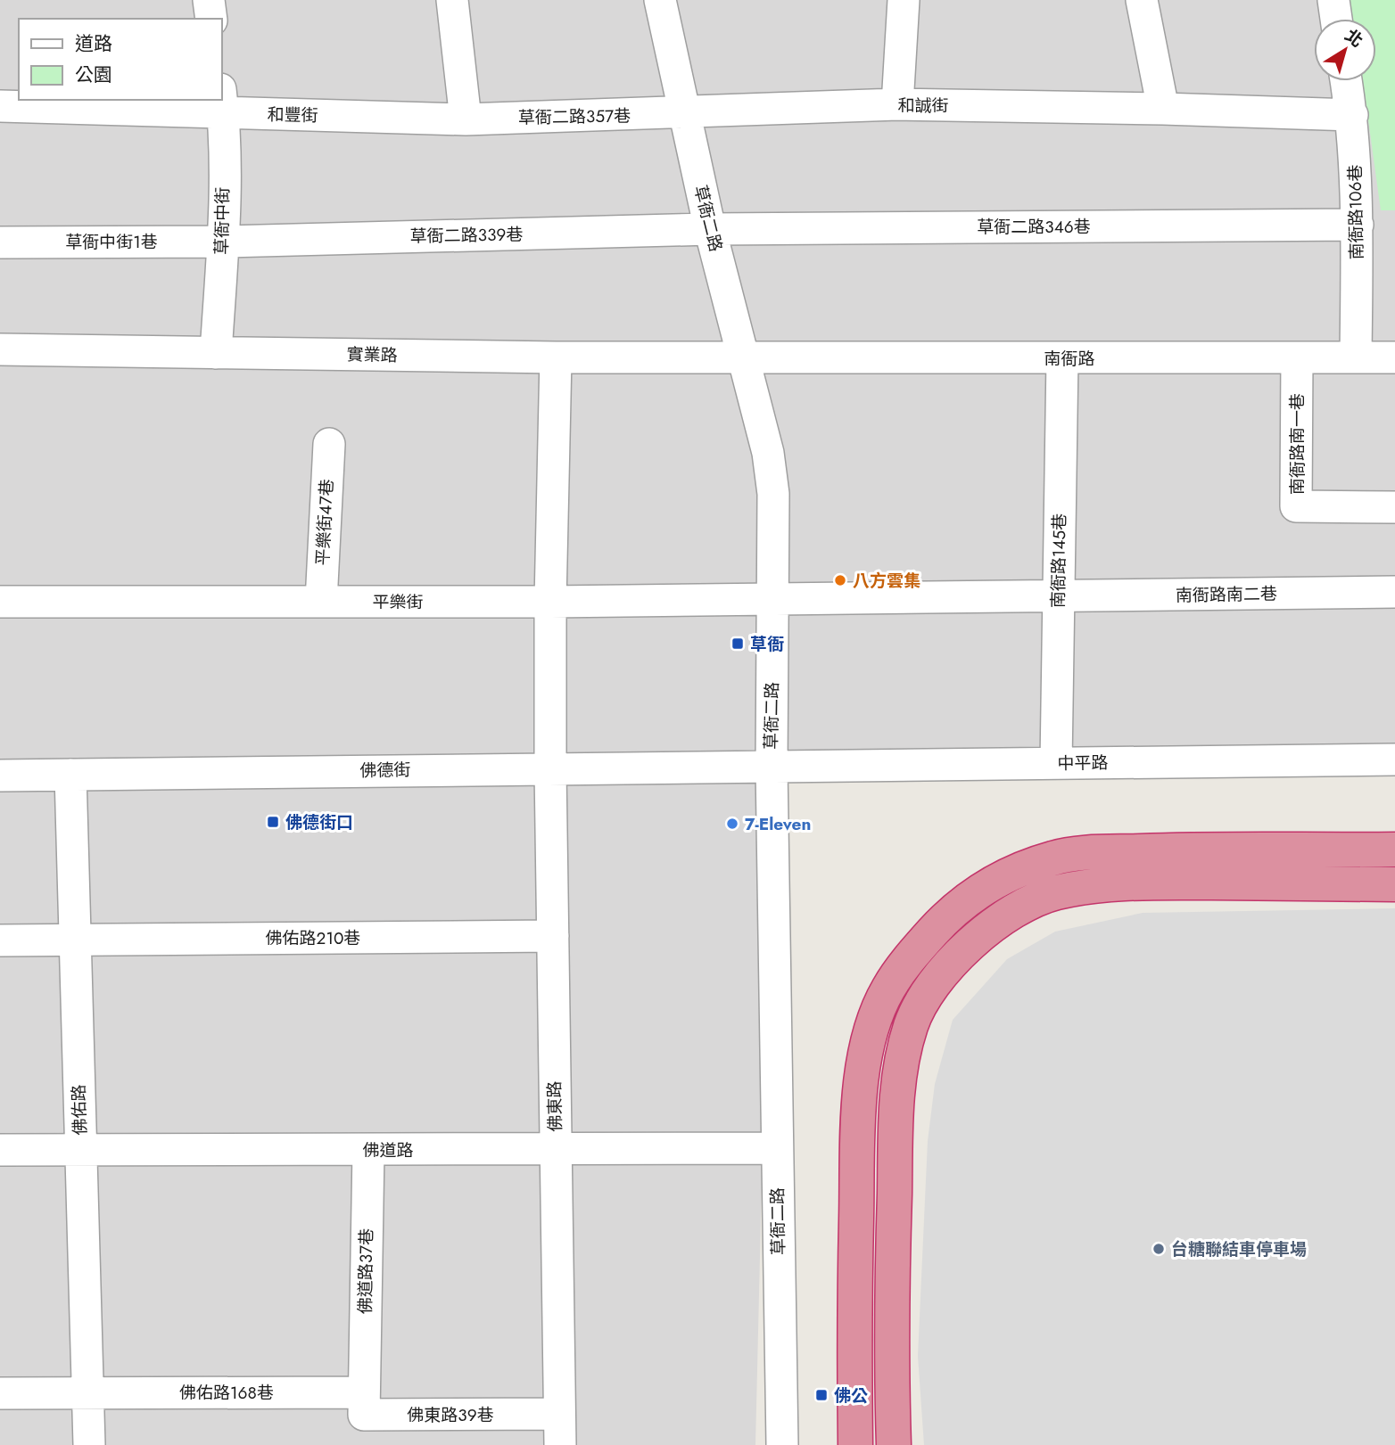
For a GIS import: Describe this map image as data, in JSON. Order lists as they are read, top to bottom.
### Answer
{
  "streets": {
    "street": [
      "和誠街",
      "和豐街",
      "草衙二路357巷",
      "南衙路106巷",
      "草衙二路",
      "草衙中街",
      "草衙二路346巷",
      "草衙二路339巷",
      "草衙中街1巷",
      "實業路",
      "南衙路",
      "南衙路南一巷",
      "平樂街47巷",
      "南衙路145巷",
      "南衙路南二巷",
      "平樂街",
      "中平路",
      "佛德街",
      "佛佑路210巷",
      "佛東路",
      "佛佑路",
      "佛道路",
      "佛道路37巷",
      "佛佑路168巷",
      "佛東路39巷"
    ]
  },
  "crossings": [
    ["和誠街", "草衙二路357巷"],
    ["和誠街", "南衙路106巷"],
    ["和誠街", "草衙二路"],
    ["和豐街", "草衙二路357巷"],
    ["和豐街", "草衙中街"],
    ["草衙二路357巷", "草衙二路"],
    ["南衙路106巷", "草衙二路346巷"],
    ["南衙路106巷", "南衙路"],
    ["草衙二路", "草衙二路346巷"],
    ["草衙二路", "草衙二路339巷"],
    ["草衙二路", "實業路"],
    ["草衙二路", "南衙路"],
    ["草衙二路", "南衙路南二巷"],
    ["草衙二路", "平樂街"],
    ["草衙二路", "中平路"],
    ["草衙二路", "佛德街"],
    ["草衙二路", "佛道路"],
    ["草衙中街", "草衙二路339巷"],
    ["草衙中街", "草衙中街1巷"],
    ["草衙中街", "實業路"],
    ["草衙二路346巷", "草衙二路339巷"],
    ["草衙二路339巷", "草衙中街1巷"],
    ["實業路", "南衙路"],
    ["南衙路", "南衙路南一巷"],
    ["南衙路", "南衙路145巷"],
    ["平樂街47巷", "平樂街"],
    ["南衙路145巷", "南衙路南二巷"],
    ["南衙路145巷", "中平路"],
    ["南衙路南二巷", "平樂街"],
    ["平樂街", "佛東路"],
    ["中平路", "佛德街"],
    ["佛德街", "佛東路"],
    ["佛德街", "佛佑路"],
    ["佛佑路210巷", "佛東路"],
    ["佛佑路210巷", "佛佑路"],
    ["佛東路", "佛道路"],
    ["佛東路", "佛東路39巷"],
    ["佛佑路", "佛道路"],
    ["佛佑路", "佛佑路168巷"],
    ["佛道路", "佛道路37巷"],
    ["佛道路37巷", "佛佑路168巷"],
    ["佛道路37巷", "佛東路39巷"],
    ["佛佑路168巷", "佛東路39巷"]
  ],
  "places": {
    "other": ["八方雲集", "7-Eleven", "台糖聯結車停車場"],
    "transit": ["草衙", "佛德街口", "佛公"]
  },
  "legend": ["道路", "公園"],
  "north": "top right"
}
